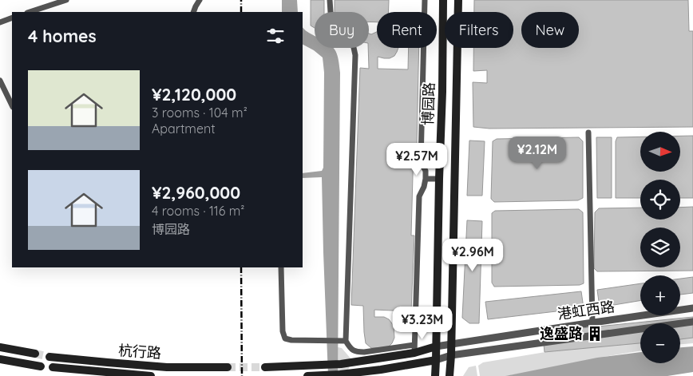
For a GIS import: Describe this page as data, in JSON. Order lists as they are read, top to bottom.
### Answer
{
  "streets": {
    "main road": ["博园路", "杭行路"],
    "street": ["港虹西路"]
  },
  "crossings": [
    ["博园路", "港虹西路"]
  ],
  "places": {
    "building": ["逸盛路"]
  },
  "north": "right",
  "page": {
    "chip": [
      "Buy",
      "Rent",
      "Filters",
      "New"
    ],
    "heading": "4 homes",
    "list": [
      {
        "name": "¥2,120,000",
        "note": "3 rooms · 104 m² · Apartment"
      },
      {
        "name": "¥2,960,000",
        "note": "4 rooms · 116 m² · 博园路"
      }
    ],
    "map_buttons": ["+", "−"],
    "price": [
      "¥2.12M",
      "¥2.57M",
      "¥2.96M",
      "¥3.23M"
    ]
  }
}
